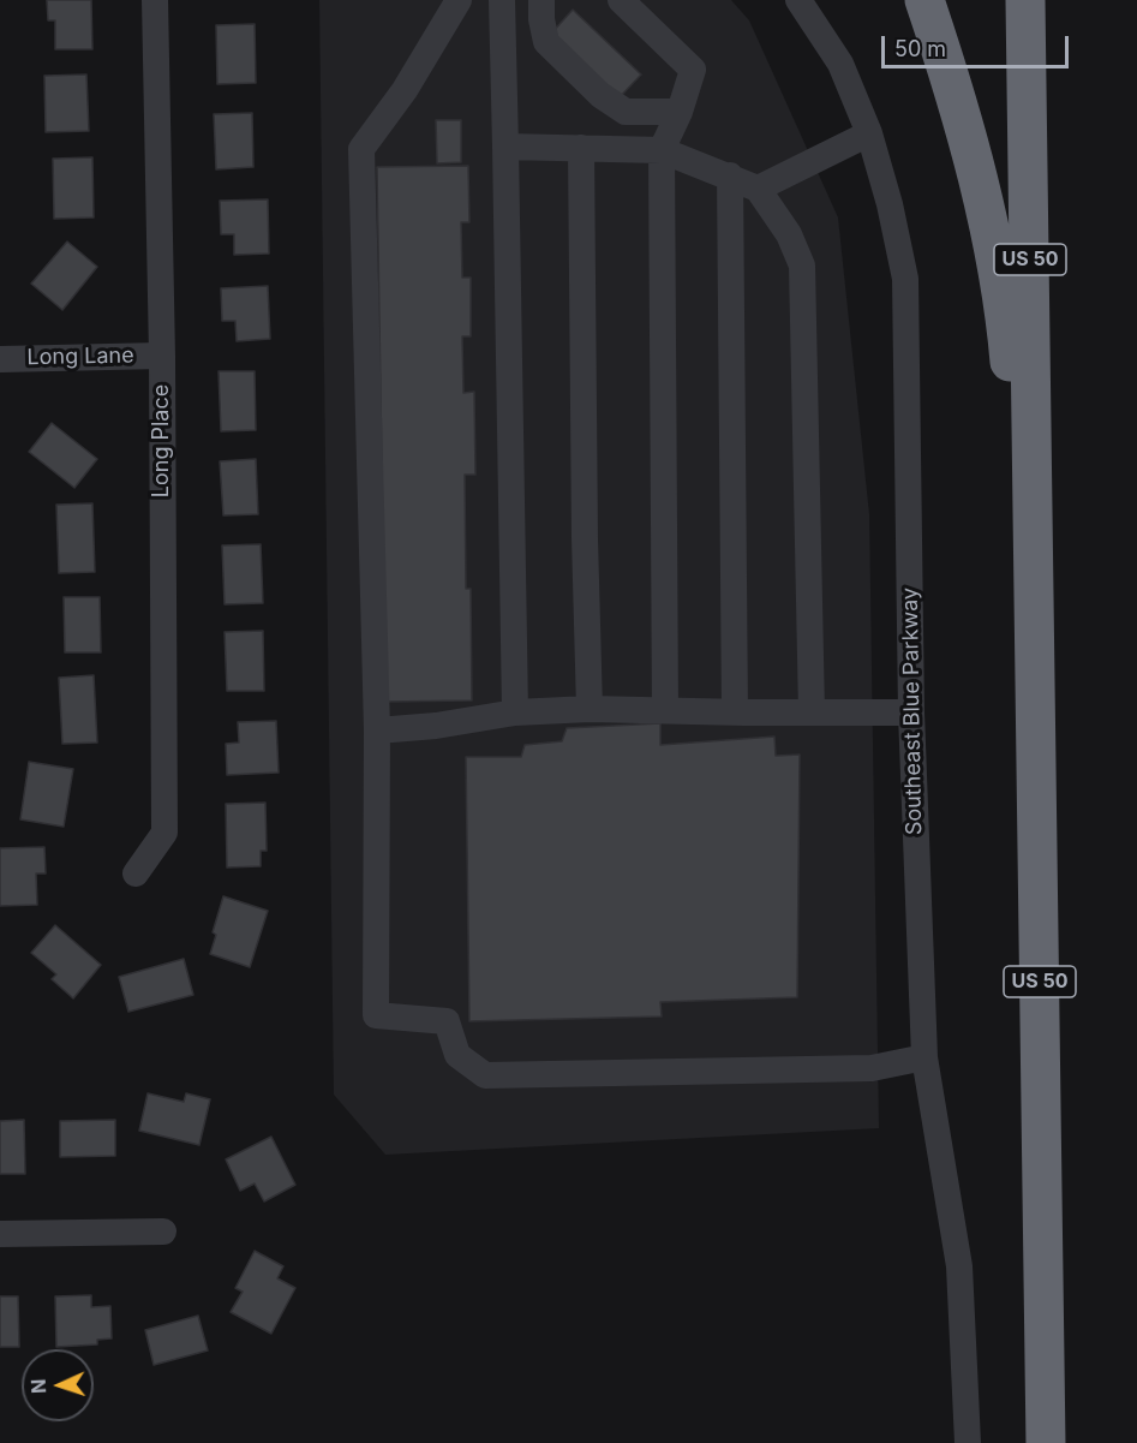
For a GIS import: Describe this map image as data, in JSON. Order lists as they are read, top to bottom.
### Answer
{
  "streets": {
    "highway": ["US 50"],
    "street": ["Long Lane", "Long Place", "Southeast Blue Parkway"]
  },
  "crossings": [
    ["Long Lane", "Long Place"]
  ],
  "scale_bar": "50 m",
  "north": "left"
}
